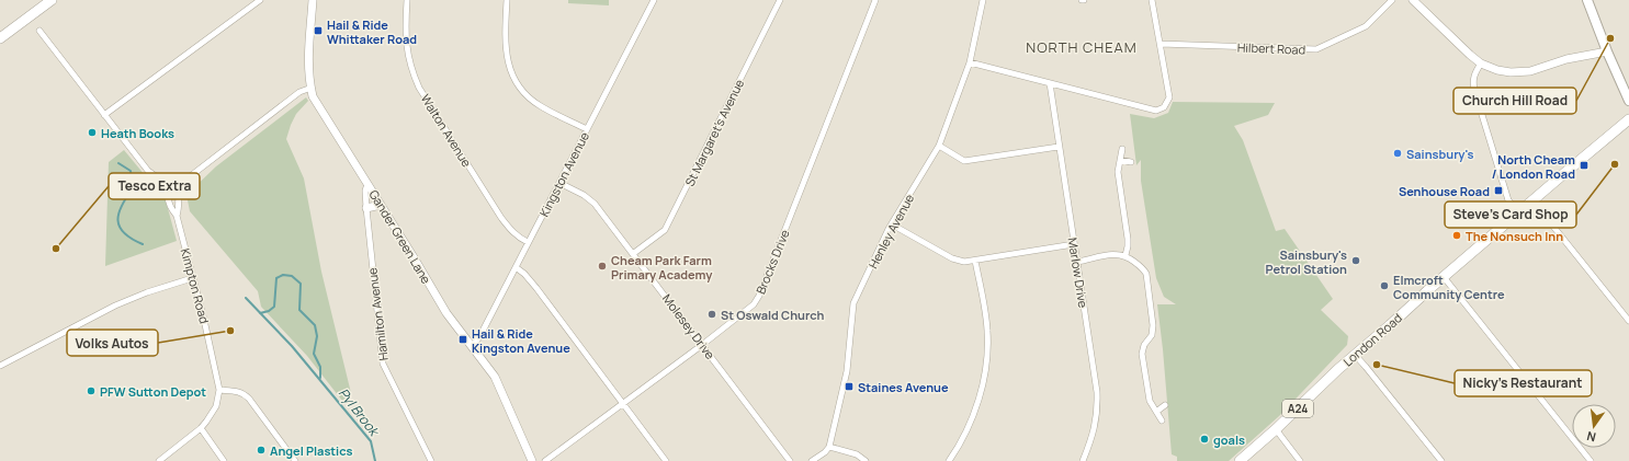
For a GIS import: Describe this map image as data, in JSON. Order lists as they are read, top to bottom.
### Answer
{
  "streets": {
    "highway": ["London Road", "A24"],
    "street": [
      "Hilbert Road",
      "Walton Avenue",
      "St Margaret's Avenue",
      "Kingston Avenue",
      "Henley Avenue",
      "Gander Green Lane",
      "Brocks Drive",
      "Marlow Drive",
      "Kimpton Road",
      "Hamilton Avenue",
      "Molesey Drive"
    ]
  },
  "crossings": [
    ["Walton Avenue", "Kingston Avenue"],
    ["St Margaret's Avenue", "Molesey Drive"],
    ["Kingston Avenue", "Gander Green Lane"],
    ["Kingston Avenue", "Molesey Drive"],
    ["Gander Green Lane", "Kimpton Road"],
    ["Gander Green Lane", "Hamilton Avenue"],
    ["Brocks Drive", "Molesey Drive"]
  ],
  "districts": ["NORTH CHEAM"],
  "water": ["Pyl Brook"],
  "places": {
    "transit": [
      "Hail & Ride Whittaker Road",
      "North Cheam / London Road",
      "Senhouse Road",
      "Hail & Ride Kingston Avenue",
      "Staines Avenue"
    ],
    "other": [
      "Church Hill Road",
      "Heath Books",
      "Sainsbury's",
      "Steve's Card Shop",
      "The Nonsuch Inn",
      "Tesco Extra",
      "Sainsbury's Petrol Station",
      "Cheam Park Farm Primary Academy",
      "Elmcroft Community Centre",
      "St Oswald Church",
      "Volks Autos",
      "Nicky's Restaurant",
      "PFW Sutton Depot",
      "goals",
      "Angel Plastics"
    ]
  },
  "north": "bottom"
}
